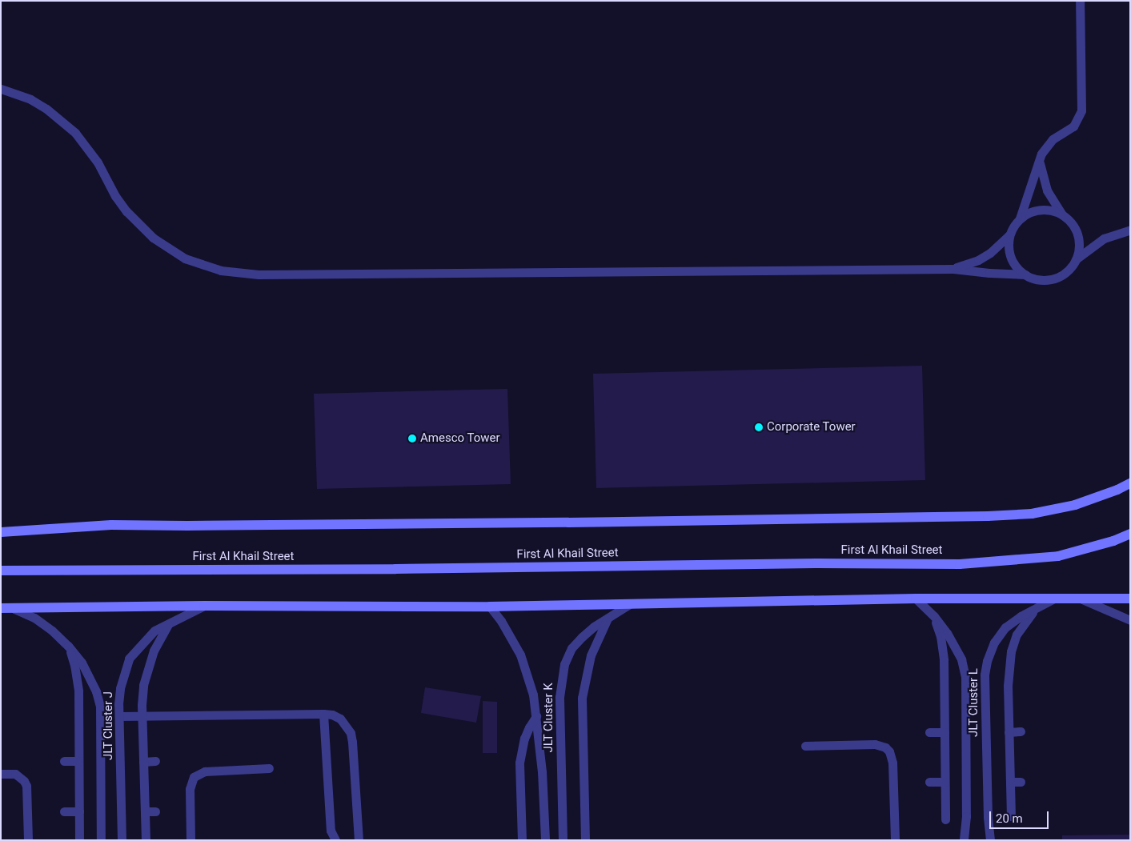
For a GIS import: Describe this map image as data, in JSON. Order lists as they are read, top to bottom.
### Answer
{
  "streets": {
    "main road": ["First Al Khail Street"],
    "lane": ["JLT Cluster L", "JLT Cluster K", "JLT Cluster J"]
  },
  "places": ["Corporate Tower", "Amesco Tower"],
  "scale_bar": "20 m"
}
